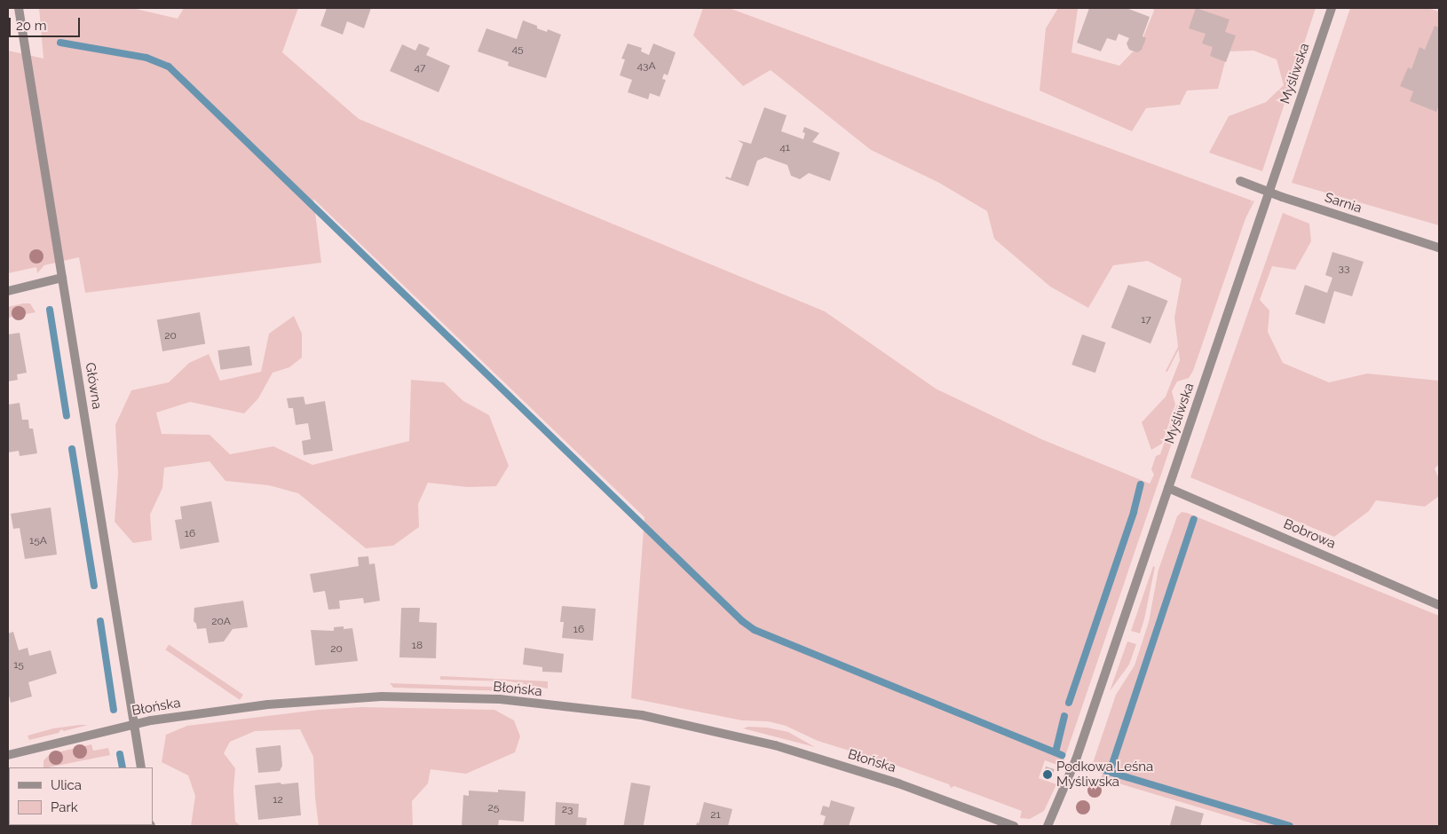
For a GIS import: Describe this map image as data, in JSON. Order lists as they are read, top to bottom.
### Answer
{
  "streets": {
    "street": [
      "Myśliwska",
      "Sarnia",
      "Główna",
      "Bobrowa",
      "Błońska"
    ]
  },
  "crossings": [
    ["Myśliwska", "Sarnia"],
    ["Myśliwska", "Bobrowa"],
    ["Główna", "Błońska"]
  ],
  "places": ["Podkowa Leśna Myśliwska"],
  "house_numbers": [
    "45",
    "43A",
    "47",
    "41",
    "33",
    "17",
    "20",
    "16",
    "15A",
    "20A",
    "16",
    "18",
    "20",
    "15",
    "12",
    "25",
    "23",
    "21"
  ],
  "legend": ["Ulica", "Park"],
  "scale_bar": "20 m"
}
